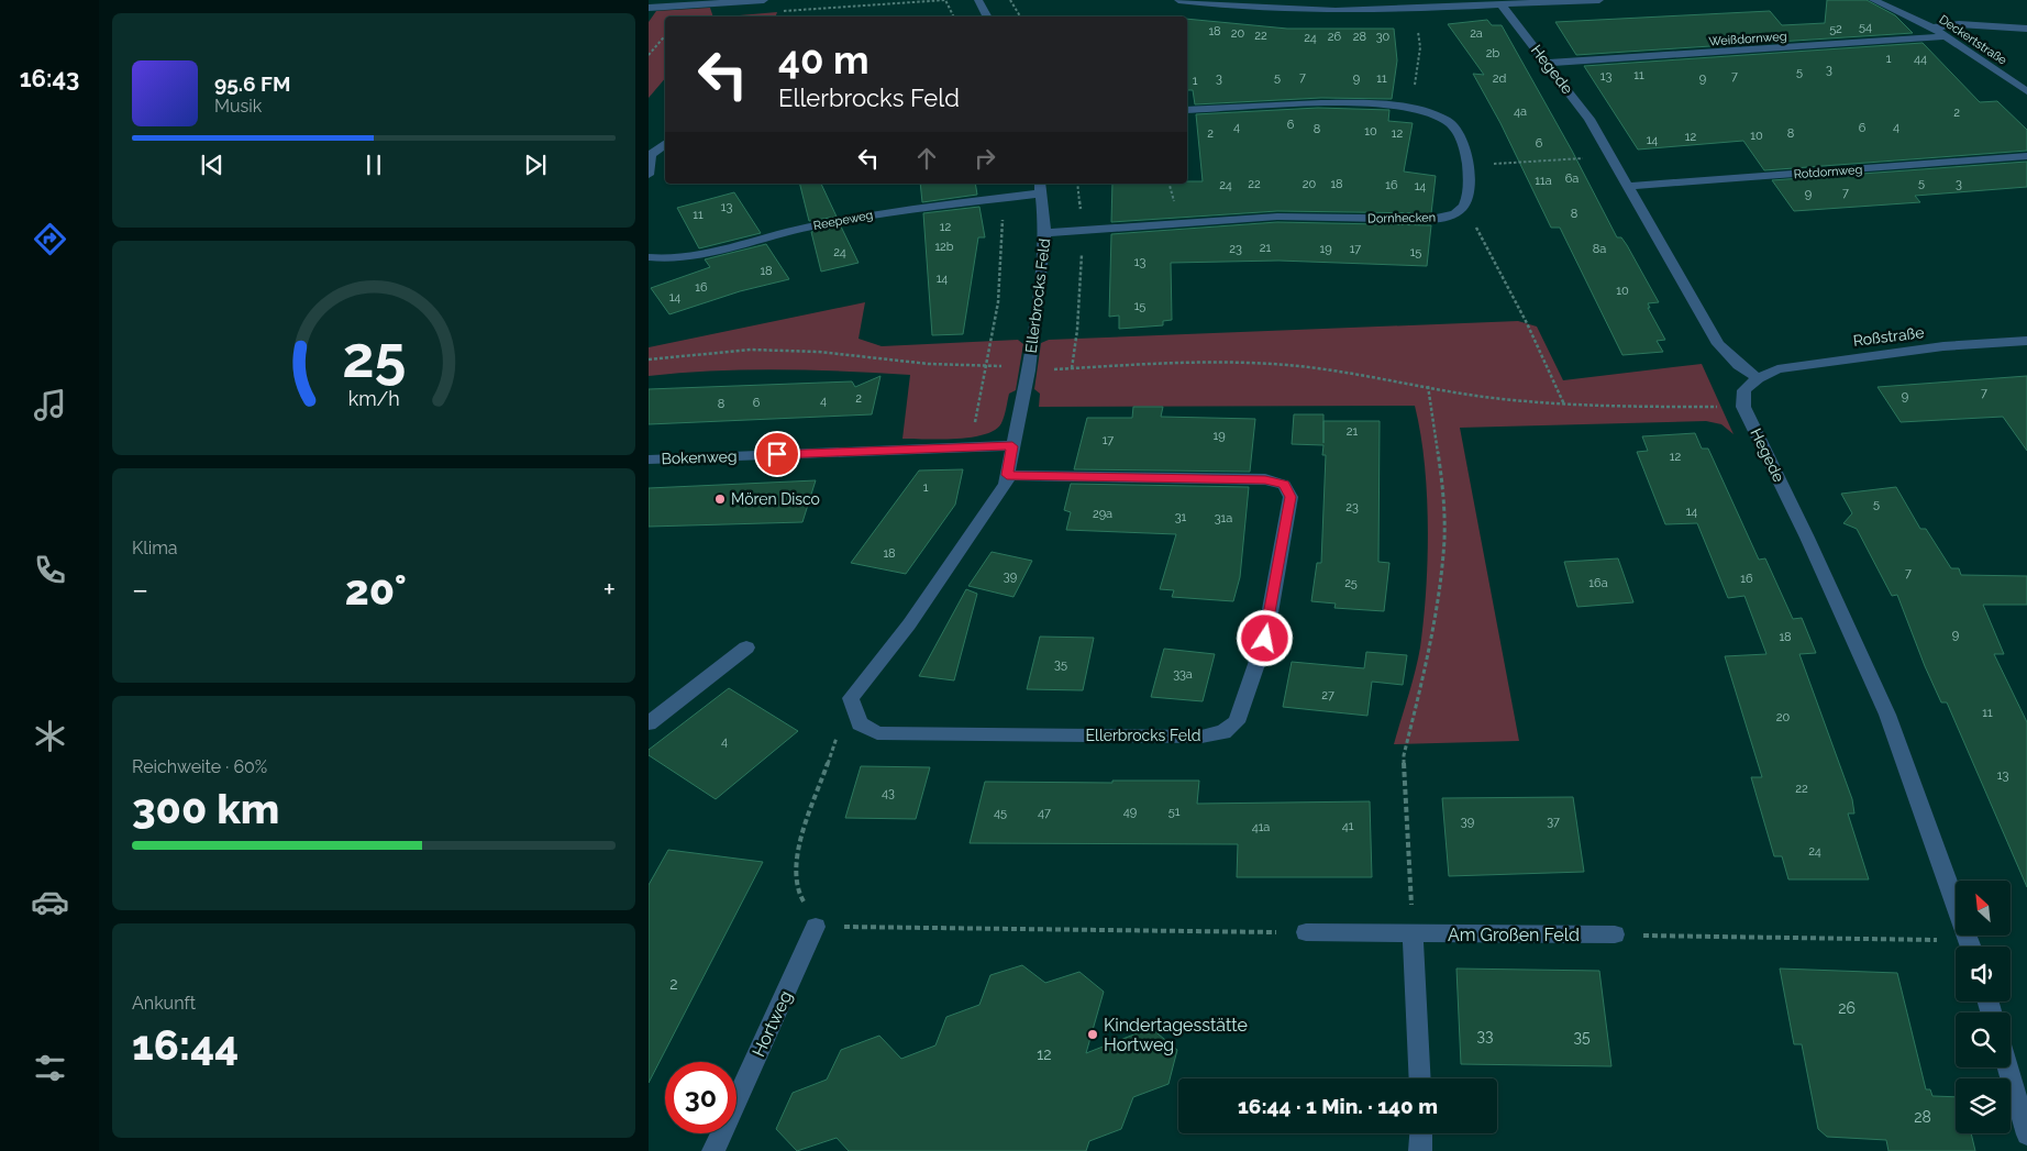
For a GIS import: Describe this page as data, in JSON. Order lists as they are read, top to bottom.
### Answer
{
  "streets": {
    "street": [
      "Weißdornweg",
      "Deckertstraße",
      "Hegede",
      "Rotdornweg",
      "Dornhecken",
      "Reepeweg",
      "Ellerbrocks Feld",
      "Roßstraße",
      "Bokenweg",
      "Am Großen Feld",
      "Hortweg"
    ]
  },
  "crossings": [
    ["Weißdornweg", "Deckertstraße"],
    ["Weißdornweg", "Hegede"],
    ["Hegede", "Rotdornweg"],
    ["Hegede", "Roßstraße"],
    ["Dornhecken", "Ellerbrocks Feld"],
    ["Reepeweg", "Ellerbrocks Feld"],
    ["Ellerbrocks Feld", "Bokenweg"]
  ],
  "places": ["Mören Disco", "Kindertagesstätte Hortweg"],
  "house_numbers": [
    "54",
    "52",
    "18",
    "20",
    "2a",
    "22",
    "26",
    "28",
    "30",
    "24",
    "2b",
    "1",
    "44",
    "3",
    "5",
    "11",
    "13",
    "7",
    "5",
    "7",
    "3",
    "9",
    "11",
    "2d",
    "9",
    "1",
    "4a",
    "2",
    "6",
    "4",
    "4",
    "6",
    "8",
    "10",
    "2",
    "12",
    "8",
    "10",
    "12",
    "14",
    "6",
    "6a",
    "11a",
    "5",
    "22",
    "20",
    "18",
    "3",
    "24",
    "16",
    "14",
    "7",
    "9",
    "13",
    "8",
    "11",
    "12",
    "12b",
    "21",
    "23",
    "19",
    "17",
    "8a",
    "24",
    "15",
    "13",
    "18",
    "14",
    "16",
    "10",
    "14",
    "15",
    "7",
    "9",
    "2",
    "4",
    "6",
    "8",
    "21",
    "19",
    "17",
    "12",
    "1",
    "5",
    "23",
    "14",
    "29a",
    "31",
    "31a",
    "18",
    "7",
    "39",
    "16",
    "25",
    "16a",
    "9",
    "18",
    "35",
    "33a",
    "27",
    "11",
    "20",
    "4",
    "13",
    "22",
    "43",
    "49",
    "51",
    "45",
    "47",
    "39",
    "37",
    "41",
    "41a",
    "24",
    "2",
    "26",
    "33",
    "35",
    "12",
    "28"
  ],
  "north": "top left",
  "page": {
    "tabs": "16:43",
    "turn": ["40 m", "Ellerbrocks Feld"],
    "song": ["95.6 FM", "Musik"],
    "tile": [
      "Klima",
      ["Reichweite · 60%", "300 km"],
      ["Ankunft", "16:44"]
    ],
    "heat": ["−", "20°", "+"],
    "limit": "30",
    "trip": "16:44 · 1 Min. · 140 m",
    "gauge": ["25", "km/h"]
  }
}
